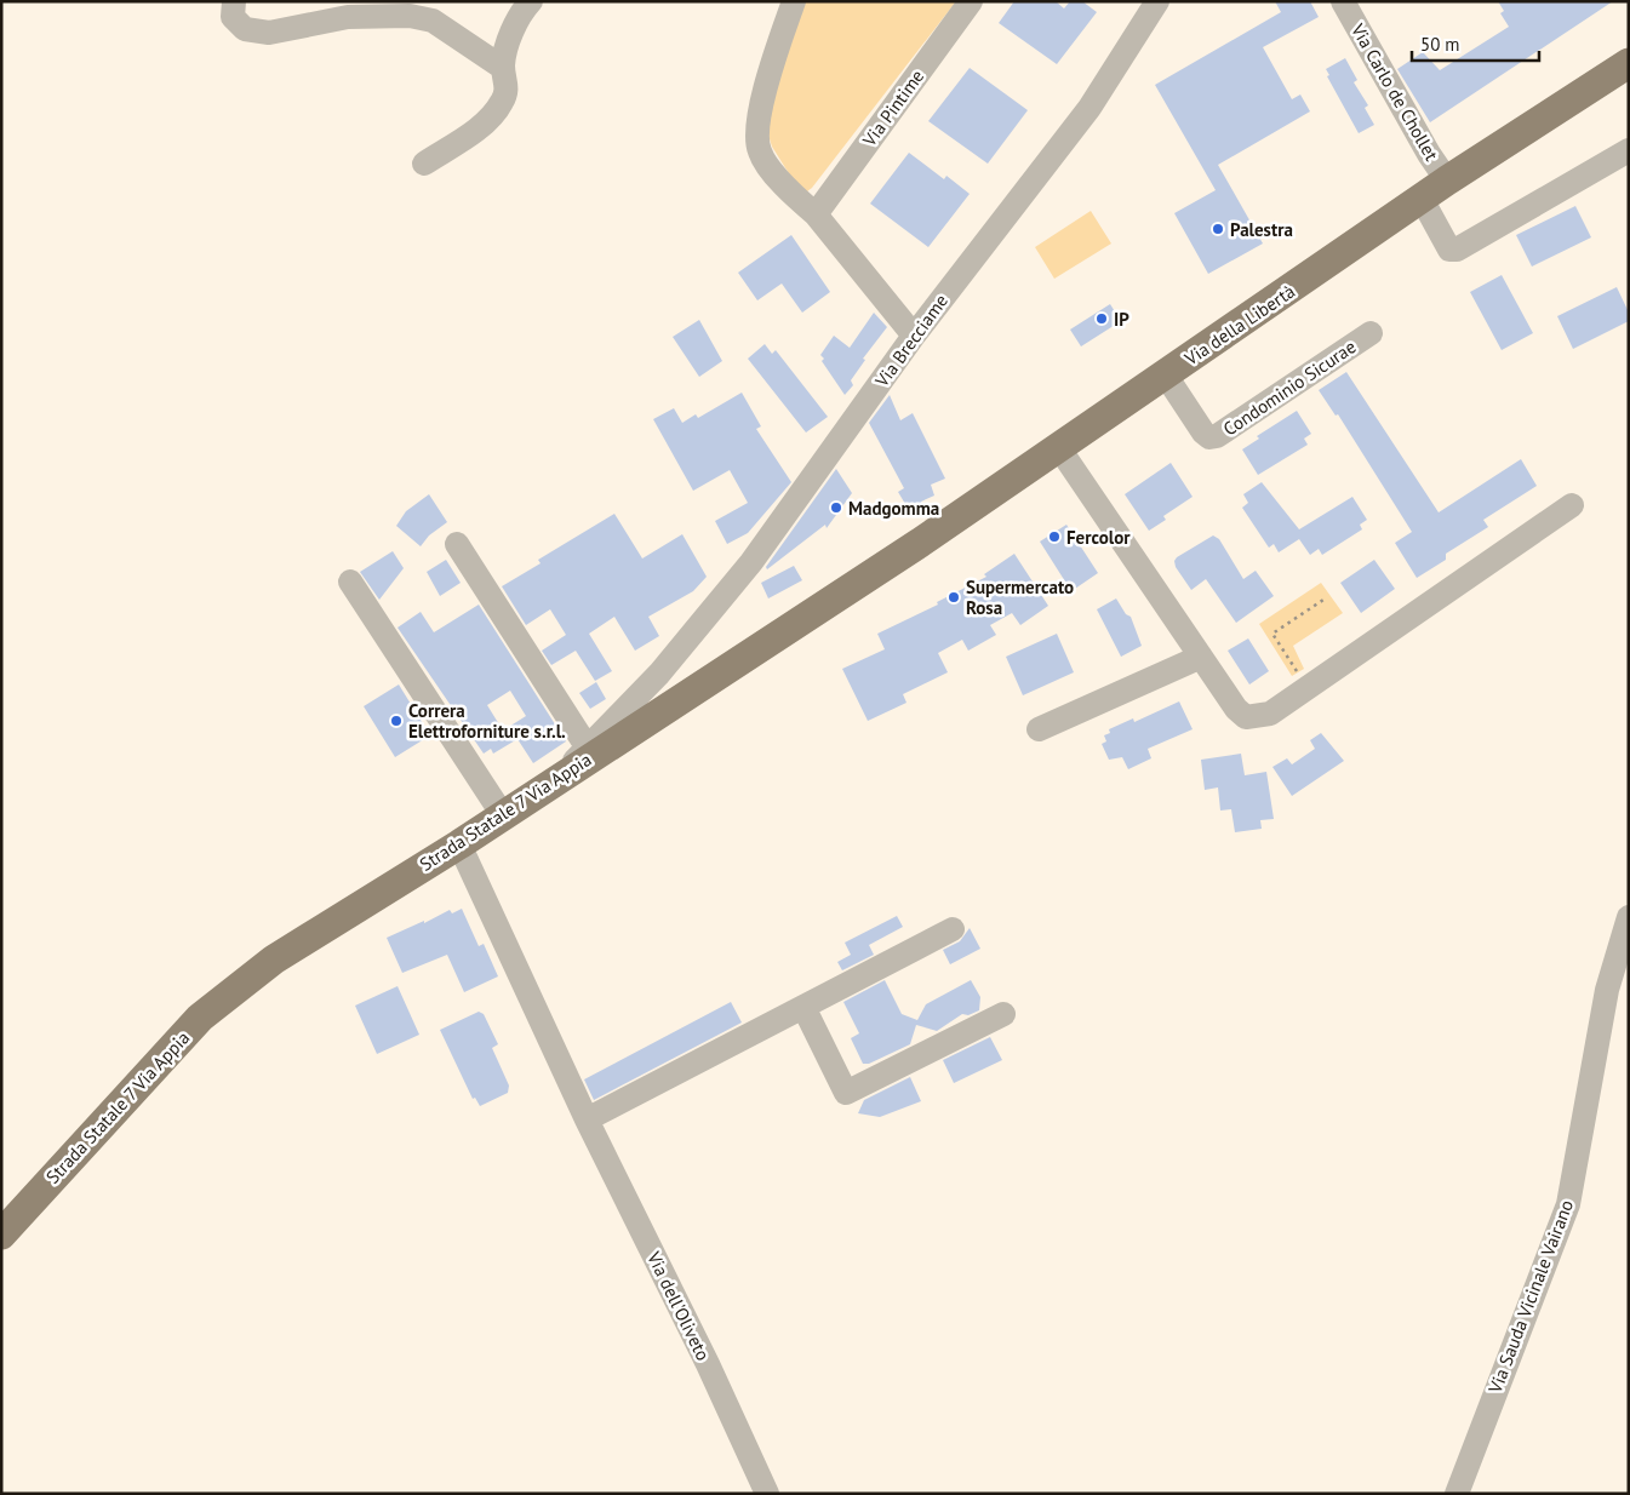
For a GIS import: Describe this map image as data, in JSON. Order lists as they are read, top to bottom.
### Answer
{
  "streets": {
    "main road": ["Via della Libertà", "Strada Statale 7 Via Appia"],
    "street": [
      "Via Carlo de Chollet",
      "Via Pintime",
      "Via Brecciame",
      "Condominio Sicurae",
      "Via Sauda Vicinale Vairano",
      "Via dell'Oliveto"
    ]
  },
  "crossings": [
    ["Via Carlo de Chollet", "Via della Libertà"],
    ["Via della Libertà", "Condominio Sicurae"],
    ["Via della Libertà", "Strada Statale 7 Via Appia"],
    ["Via Brecciame", "Strada Statale 7 Via Appia"],
    ["Strada Statale 7 Via Appia", "Via dell'Oliveto"]
  ],
  "places": [
    "Palestra",
    "IP",
    "Madgomma",
    "Fercolor",
    "Supermercato Rosa",
    "Correra Elettroforniture s.r.l."
  ],
  "scale_bar": "50 m"
}
